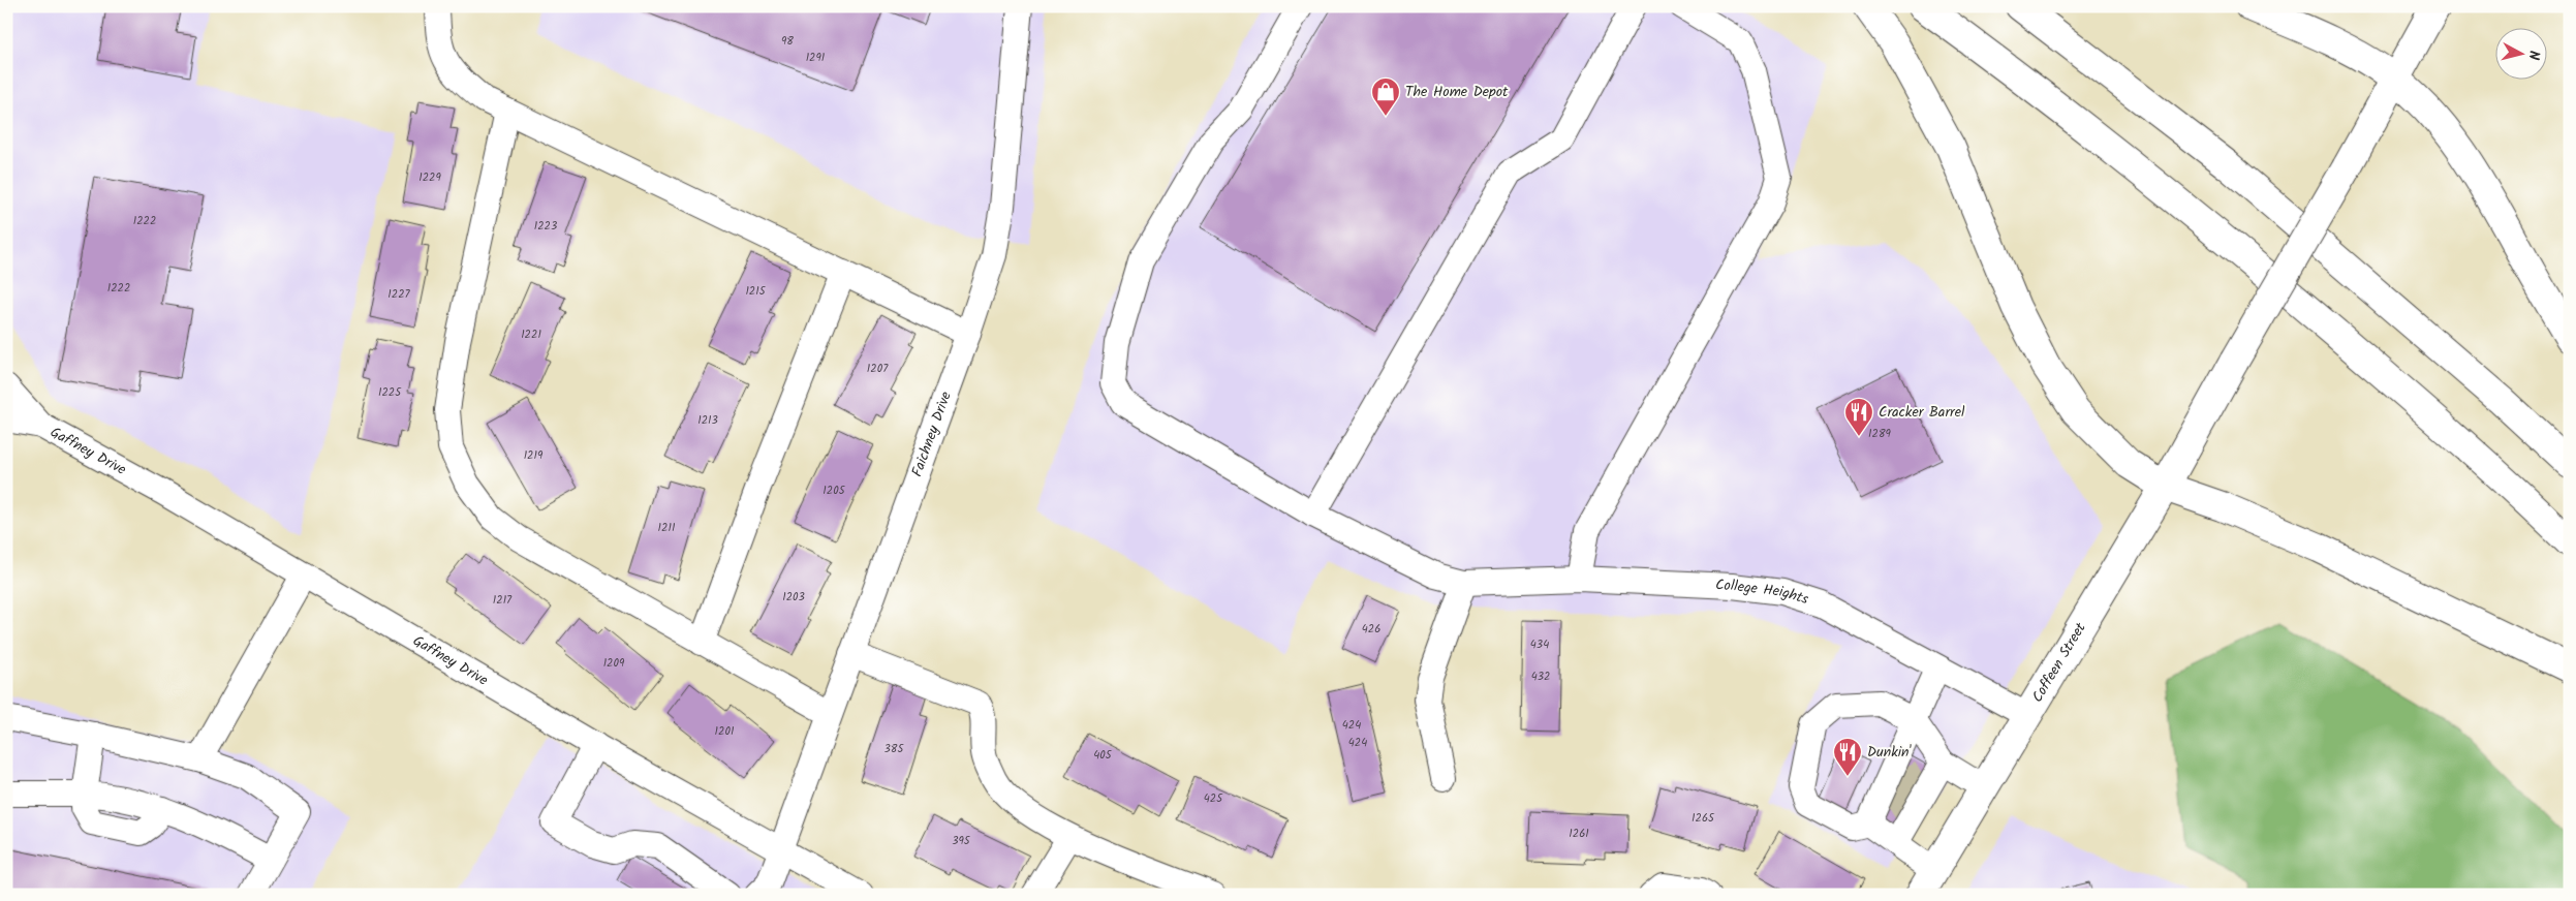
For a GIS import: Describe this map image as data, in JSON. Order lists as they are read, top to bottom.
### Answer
{
  "streets": {
    "main road": ["Coffeen Street"],
    "street": ["Faichney Drive", "Gaffney Drive", "College Heights"]
  },
  "crossings": [
    ["Faichney Drive", "Gaffney Drive"],
    ["College Heights", "Coffeen Street"]
  ],
  "places": {
    "shop": ["The Home Depot"],
    "restaurant": ["Cracker Barrel", "Dunkin'"]
  },
  "house_numbers": [
    "98",
    "1291",
    "1229",
    "1222",
    "1223",
    "1222",
    "1215",
    "1227",
    "1221",
    "1207",
    "1225",
    "1213",
    "1289",
    "1219",
    "1205",
    "1211",
    "1203",
    "1217",
    "426",
    "434",
    "1209",
    "432",
    "424",
    "1201",
    "424",
    "385",
    "405",
    "425",
    "1265",
    "1261",
    "395"
  ],
  "north": "right"
}
